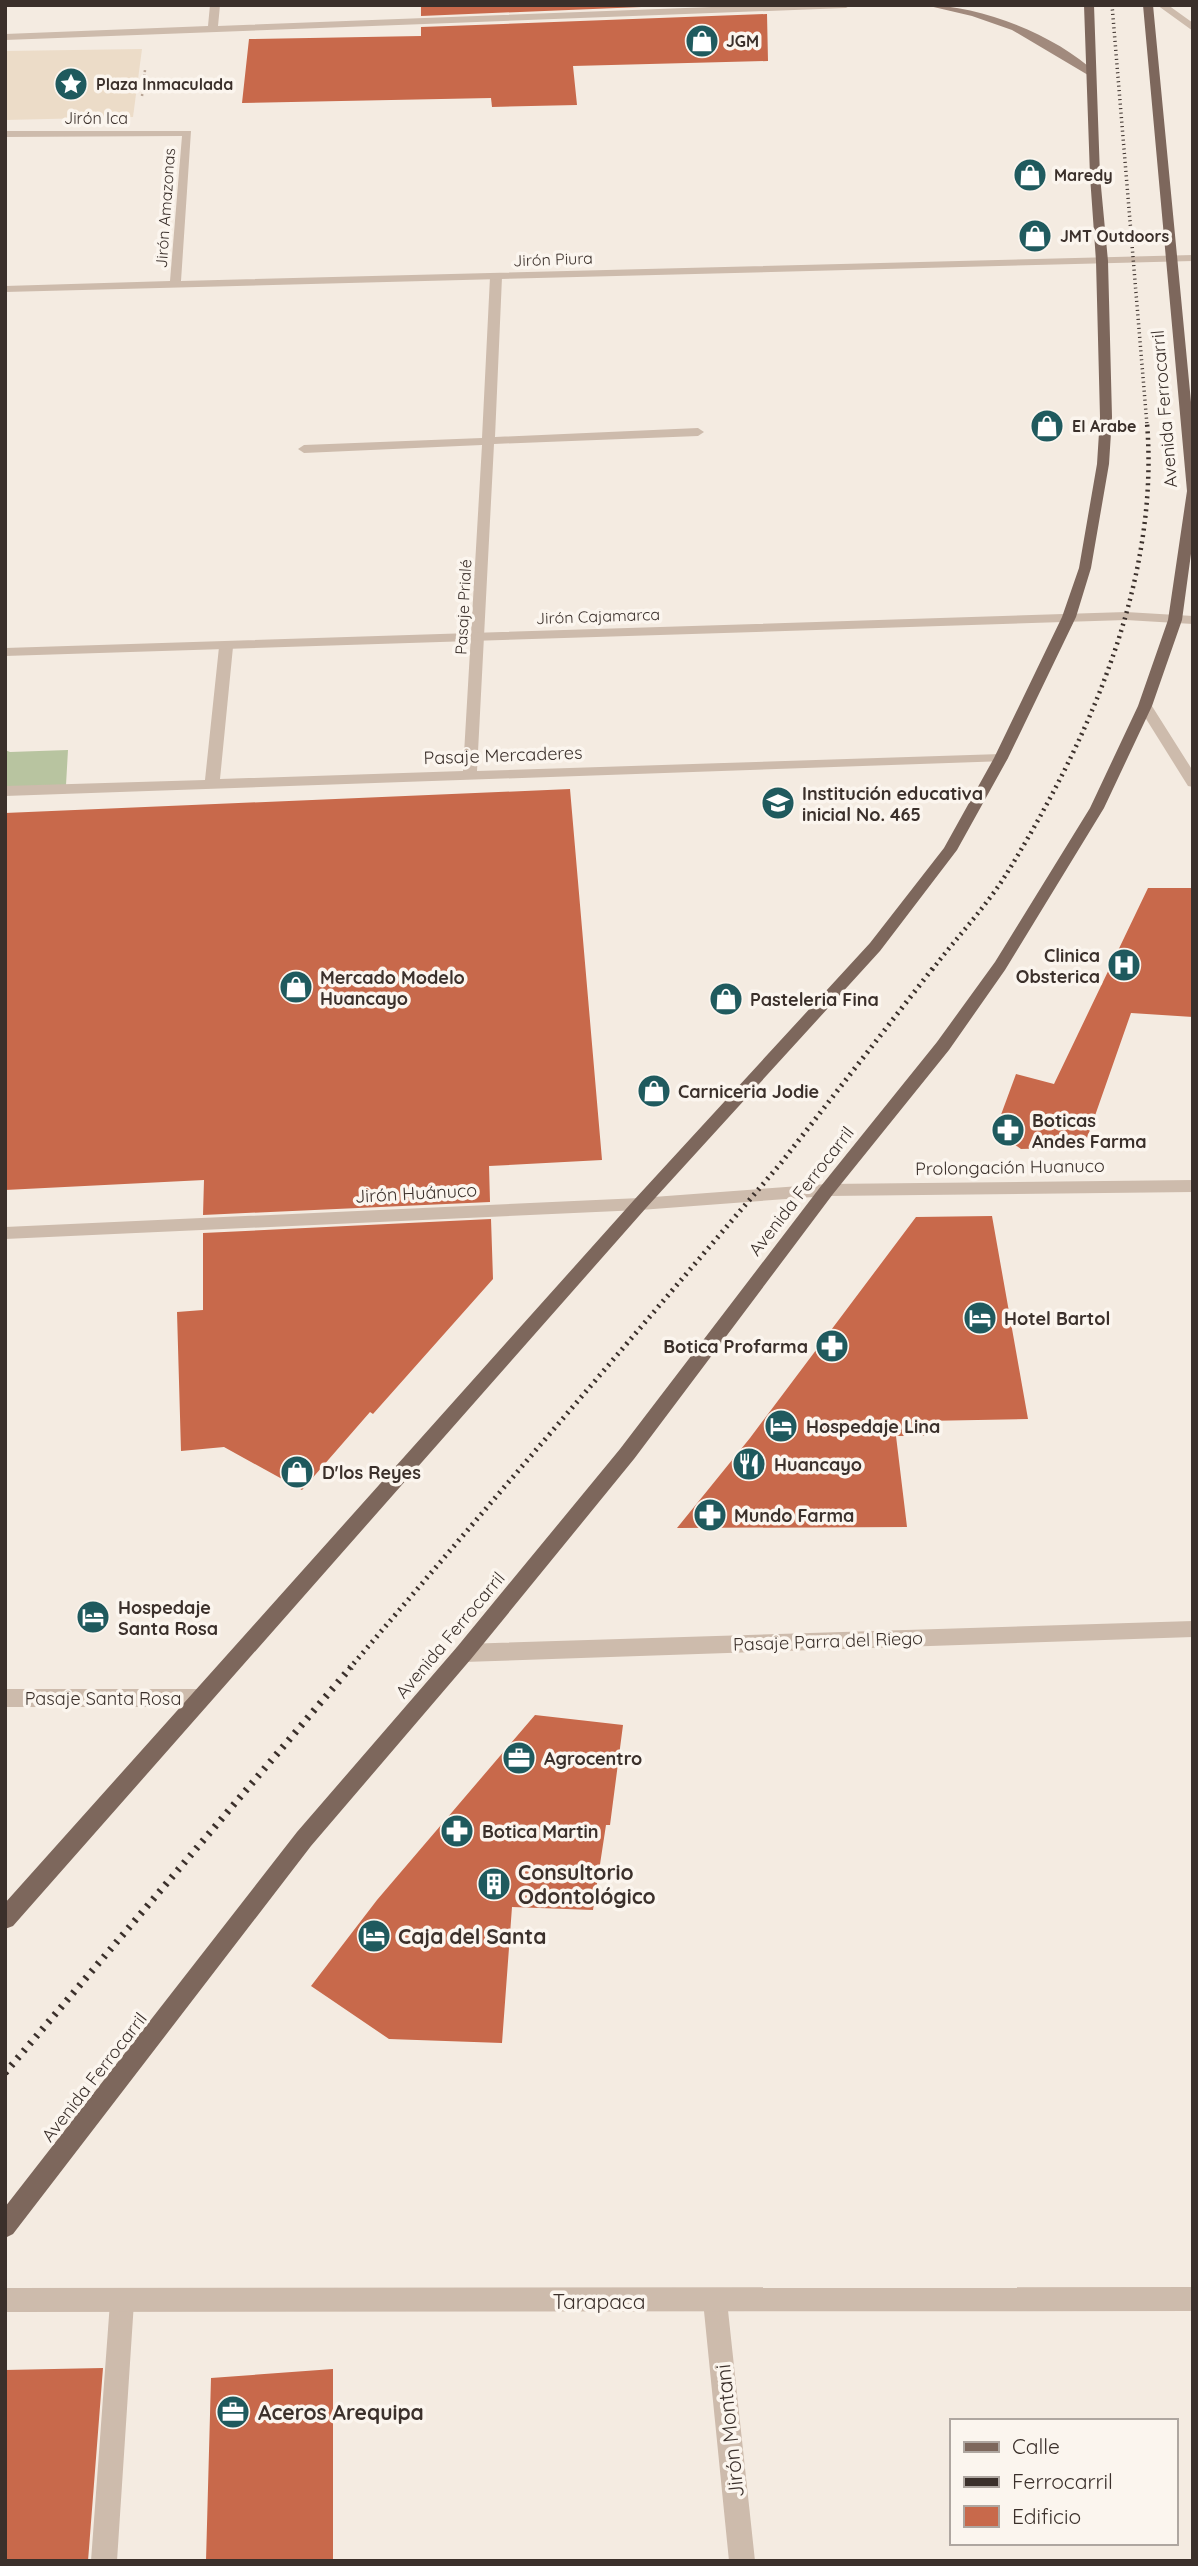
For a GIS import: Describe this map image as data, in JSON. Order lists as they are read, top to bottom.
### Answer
{
  "streets": {
    "main road": ["Avenida Ferrocarril"],
    "street": [
      "Jirón Ica",
      "Jirón Amazonas",
      "Jirón Piura",
      "Pasaje Prialé",
      "Jirón Cajamarca",
      "Pasaje Mercaderes",
      "Prolongación Huanuco",
      "Jirón Huánuco",
      "Pasaje Parra del Riego",
      "Pasaje Santa Rosa",
      "Tarapaca",
      "Jirón Montani"
    ]
  },
  "crossings": [
    ["Jirón Ica", "Jirón Amazonas"],
    ["Jirón Amazonas", "Jirón Piura"],
    ["Jirón Piura", "Avenida Ferrocarril"],
    ["Jirón Piura", "Pasaje Prialé"],
    ["Avenida Ferrocarril", "Jirón Cajamarca"],
    ["Avenida Ferrocarril", "Prolongación Huanuco"],
    ["Avenida Ferrocarril", "Jirón Huánuco"],
    ["Avenida Ferrocarril", "Pasaje Parra del Riego"],
    ["Pasaje Prialé", "Jirón Cajamarca"],
    ["Pasaje Prialé", "Pasaje Mercaderes"],
    ["Prolongación Huanuco", "Jirón Huánuco"],
    ["Tarapaca", "Jirón Montani"]
  ],
  "places": {
    "shop": [
      "JGM",
      "Maredy",
      "JMT Outdoors",
      "El Arabe",
      "Mercado Modelo Huancayo",
      "Pasteleria Fina",
      "Carniceria Jodie",
      "D'los Reyes"
    ],
    "place": ["Plaza Inmaculada"],
    "school or university": ["Institución educativa inicial No. 465"],
    "hospital": ["Clinica Obsterica"],
    "pharmacy": [
      "Boticas Andes Farma",
      "Botica Profarma",
      "Mundo Farma",
      "Botica Martin"
    ],
    "hotel": [
      "Hotel Bartol",
      "Hospedaje Lina",
      "Hospedaje Santa Rosa",
      "Caja del Santa"
    ],
    "restaurant": ["Huancayo"],
    "office": ["Agrocentro", "Aceros Arequipa"],
    "building": ["Consultorio Odontológico"]
  },
  "legend": ["Calle", "Ferrocarril", "Edificio"]
}
